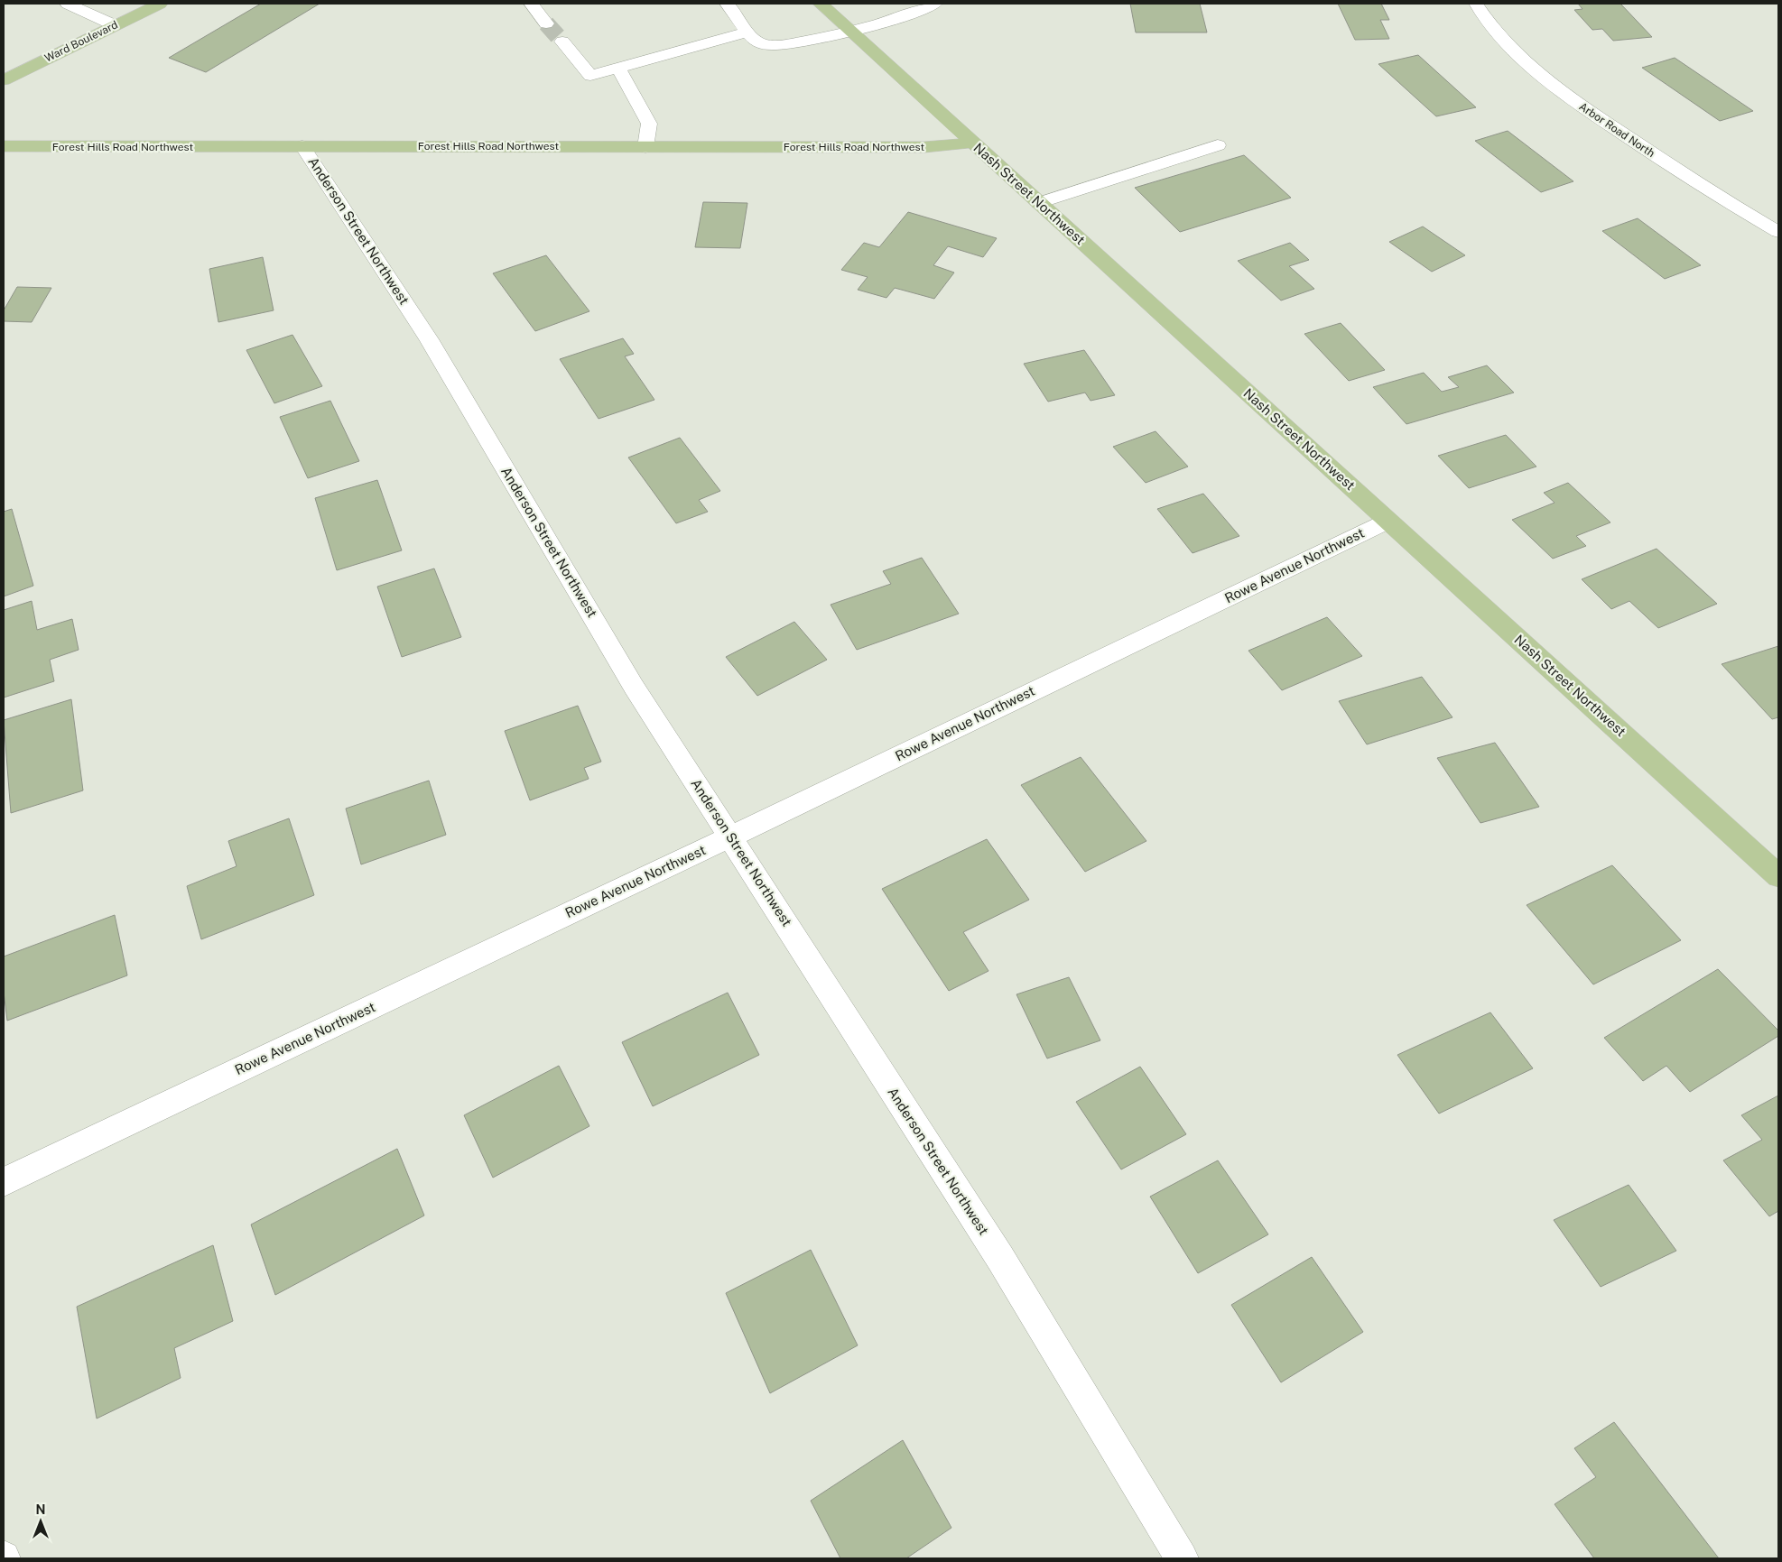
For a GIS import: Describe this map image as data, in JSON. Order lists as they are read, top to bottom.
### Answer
{
  "streets": {
    "main road": ["Ward Boulevard", "Forest Hills Road Northwest", "Nash Street Northwest"],
    "street": ["Arbor Road North", "Anderson Street Northwest", "Rowe Avenue Northwest"]
  },
  "crossings": [
    ["Forest Hills Road Northwest", "Nash Street Northwest"],
    ["Forest Hills Road Northwest", "Anderson Street Northwest"],
    ["Nash Street Northwest", "Rowe Avenue Northwest"],
    ["Anderson Street Northwest", "Rowe Avenue Northwest"]
  ],
  "north": "top"
}
